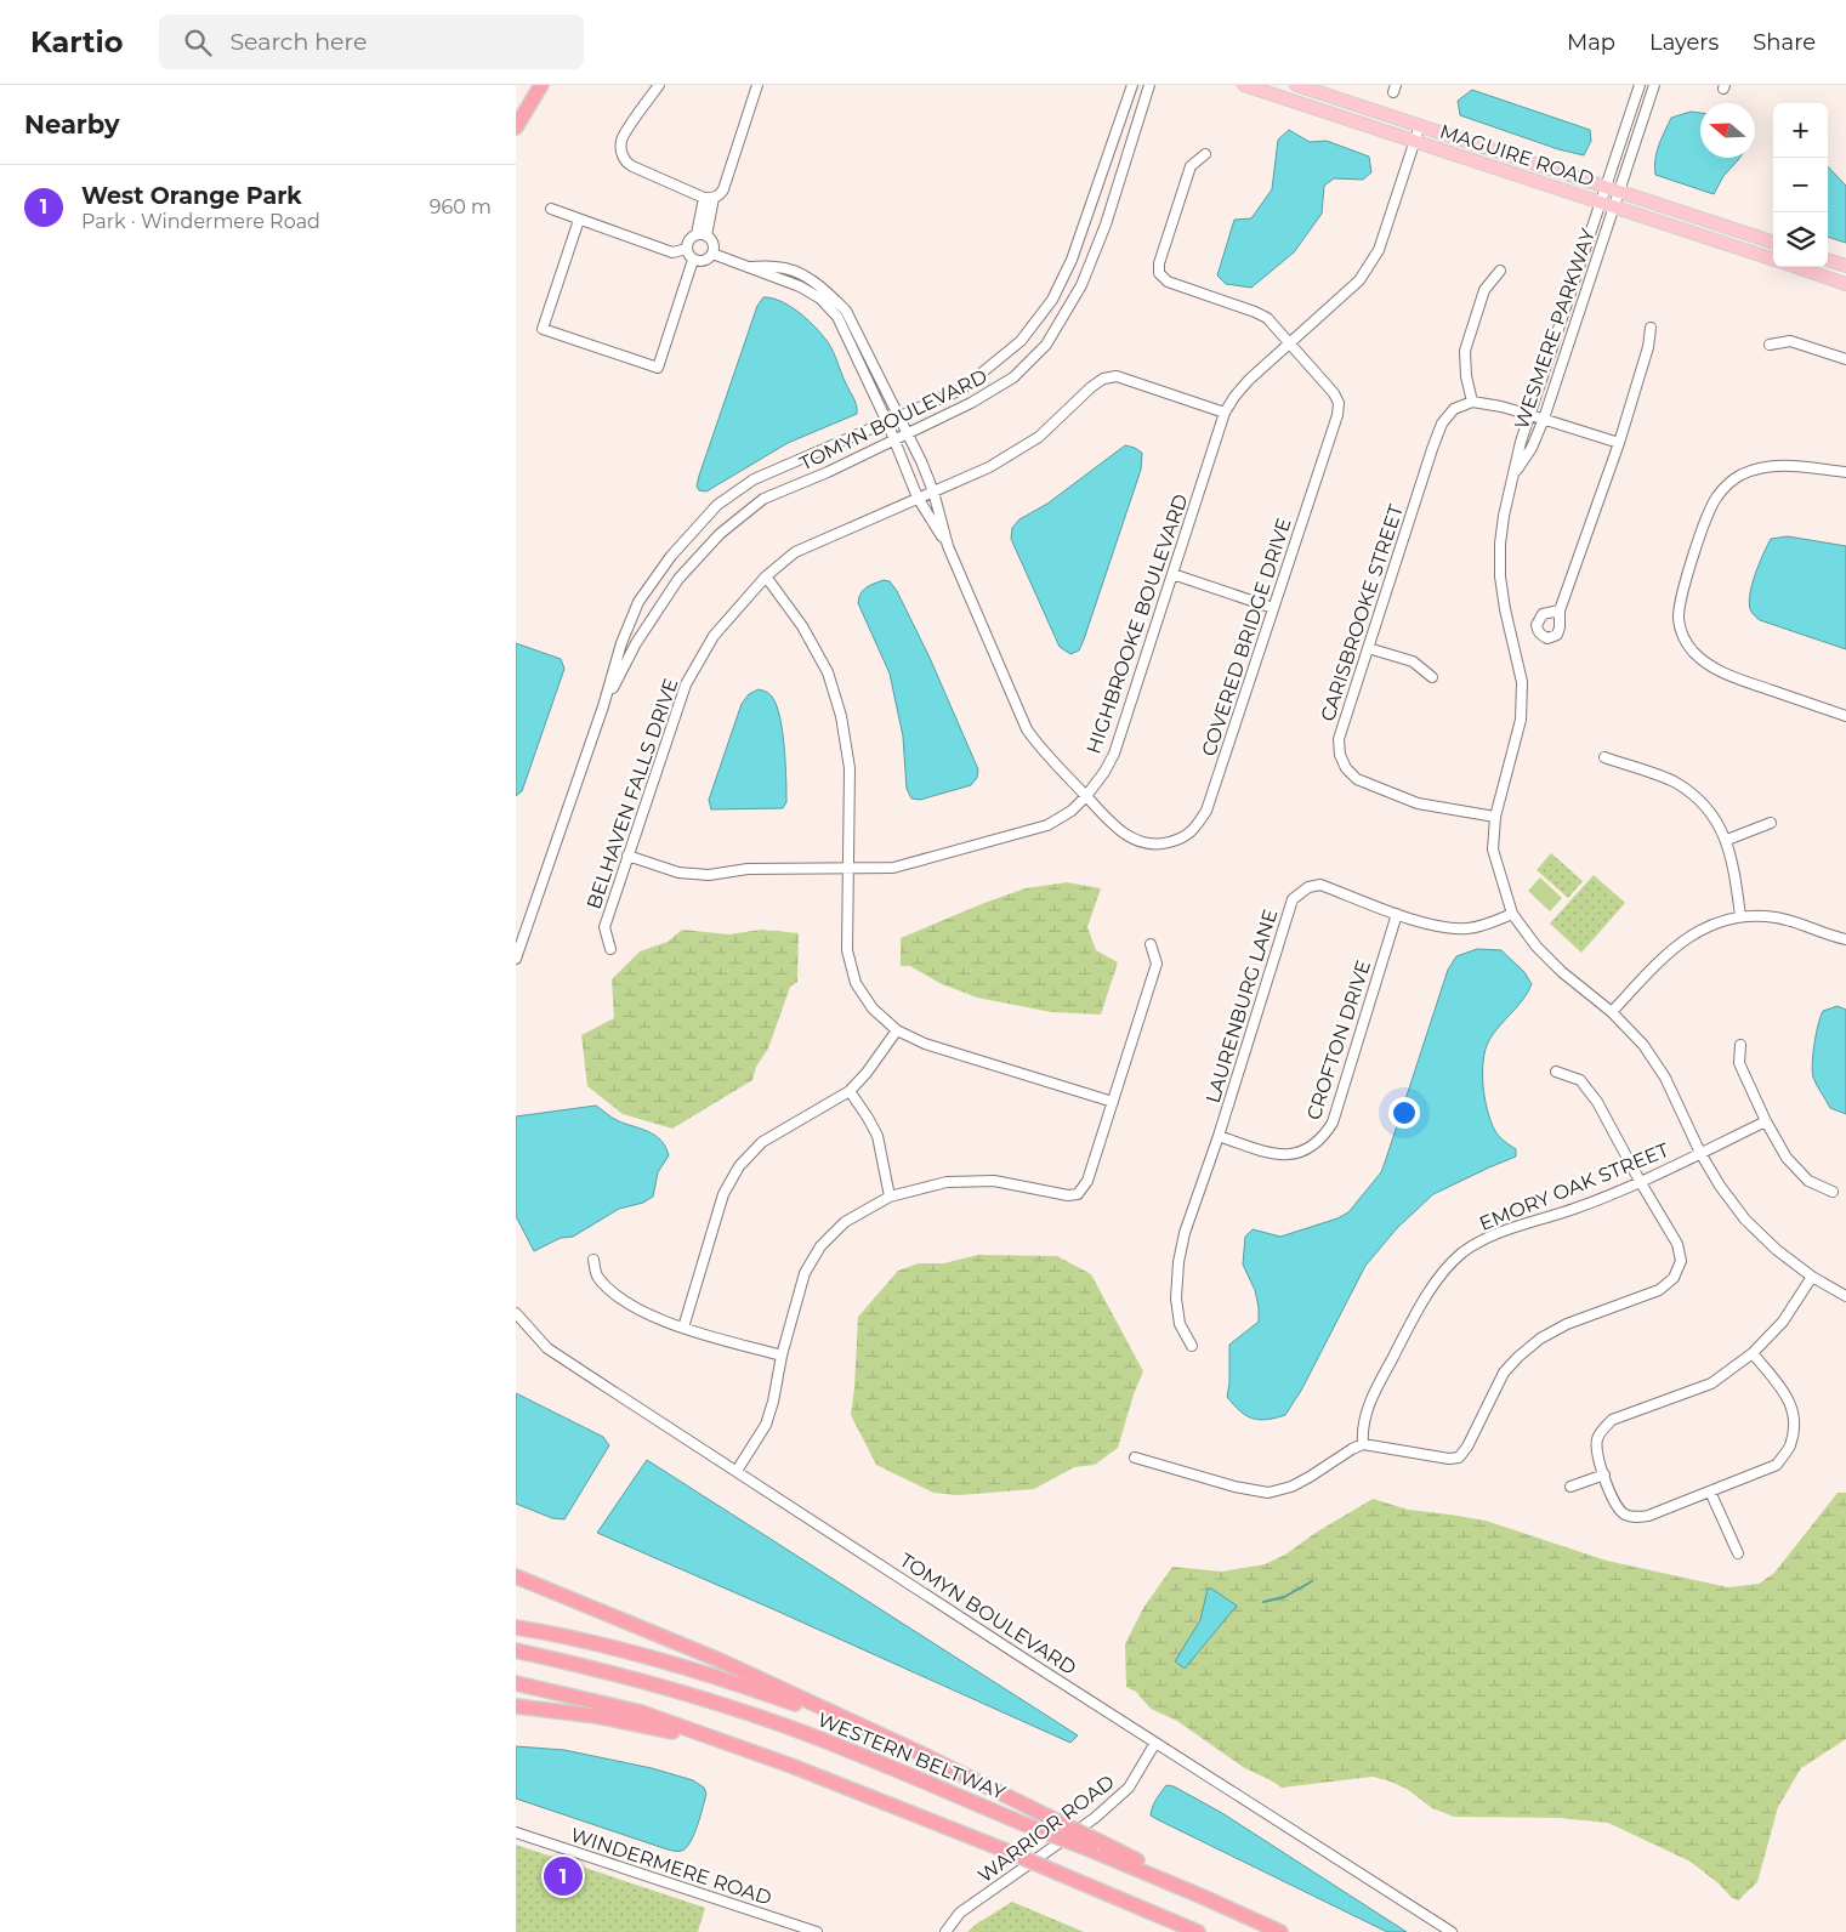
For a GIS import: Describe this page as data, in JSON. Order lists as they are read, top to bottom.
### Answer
{
  "streets": {
    "highway": ["WESTERN BELTWAY"],
    "main road": ["MAGUIRE ROAD"],
    "street": [
      "WESMERE PARKWAY",
      "TOMYN BOULEVARD",
      "CARISBROOKE STREET",
      "HIGHBROOKE BOULEVARD",
      "COVERED BRIDGE DRIVE",
      "BELHAVEN FALLS DRIVE",
      "LAURENBURG LANE",
      "CROFTON DRIVE",
      "EMORY OAK STREET",
      "WARRIOR ROAD",
      "WINDERMERE ROAD"
    ]
  },
  "crossings": [
    ["MAGUIRE ROAD", "WESMERE PARKWAY"],
    ["MAGUIRE ROAD", "HIGHBROOKE BOULEVARD"],
    ["WESMERE PARKWAY", "CARISBROOKE STREET"],
    ["WESMERE PARKWAY", "LAURENBURG LANE"],
    ["WESMERE PARKWAY", "EMORY OAK STREET"],
    ["TOMYN BOULEVARD", "WARRIOR ROAD"],
    ["HIGHBROOKE BOULEVARD", "COVERED BRIDGE DRIVE"],
    ["HIGHBROOKE BOULEVARD", "BELHAVEN FALLS DRIVE"],
    ["LAURENBURG LANE", "CROFTON DRIVE"]
  ],
  "north": "left",
  "page": {
    "header": "Kartio",
    "search": "Search here",
    "nav": ["Map", "Layers", "Share"],
    "heading": "Nearby",
    "map_buttons": ["+", "−"],
    "list": [
      {
        "mark": "1",
        "name": "West Orange Park",
        "note": "Park · Windermere Road",
        "value": "960 m"
      }
    ],
    "pins": "1"
  }
}
